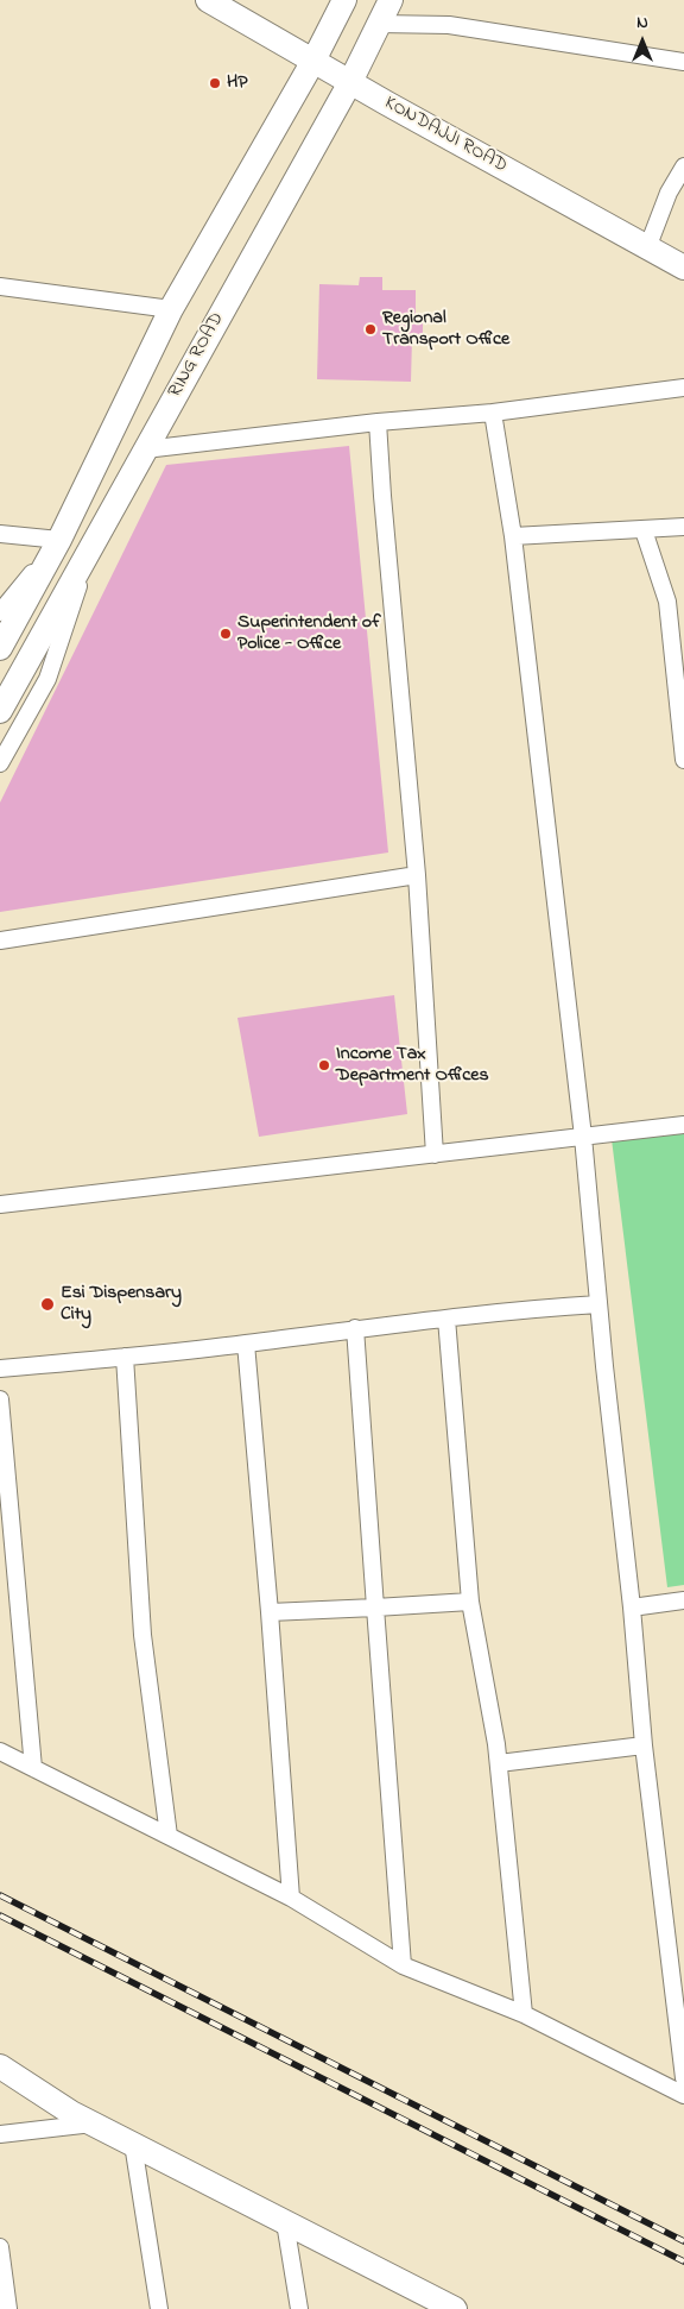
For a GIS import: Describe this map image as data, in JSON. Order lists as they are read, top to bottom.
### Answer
{
  "streets": {
    "main road": ["KONDAJJI ROAD", "RING ROAD"]
  },
  "crossings": [
    ["KONDAJJI ROAD", "RING ROAD"]
  ],
  "places": [
    "HP",
    "Regional Transport Office",
    "Superintendent of Police - Office",
    "Income Tax Department Offices",
    "Esi Dispensary City"
  ],
  "north": "top"
}
